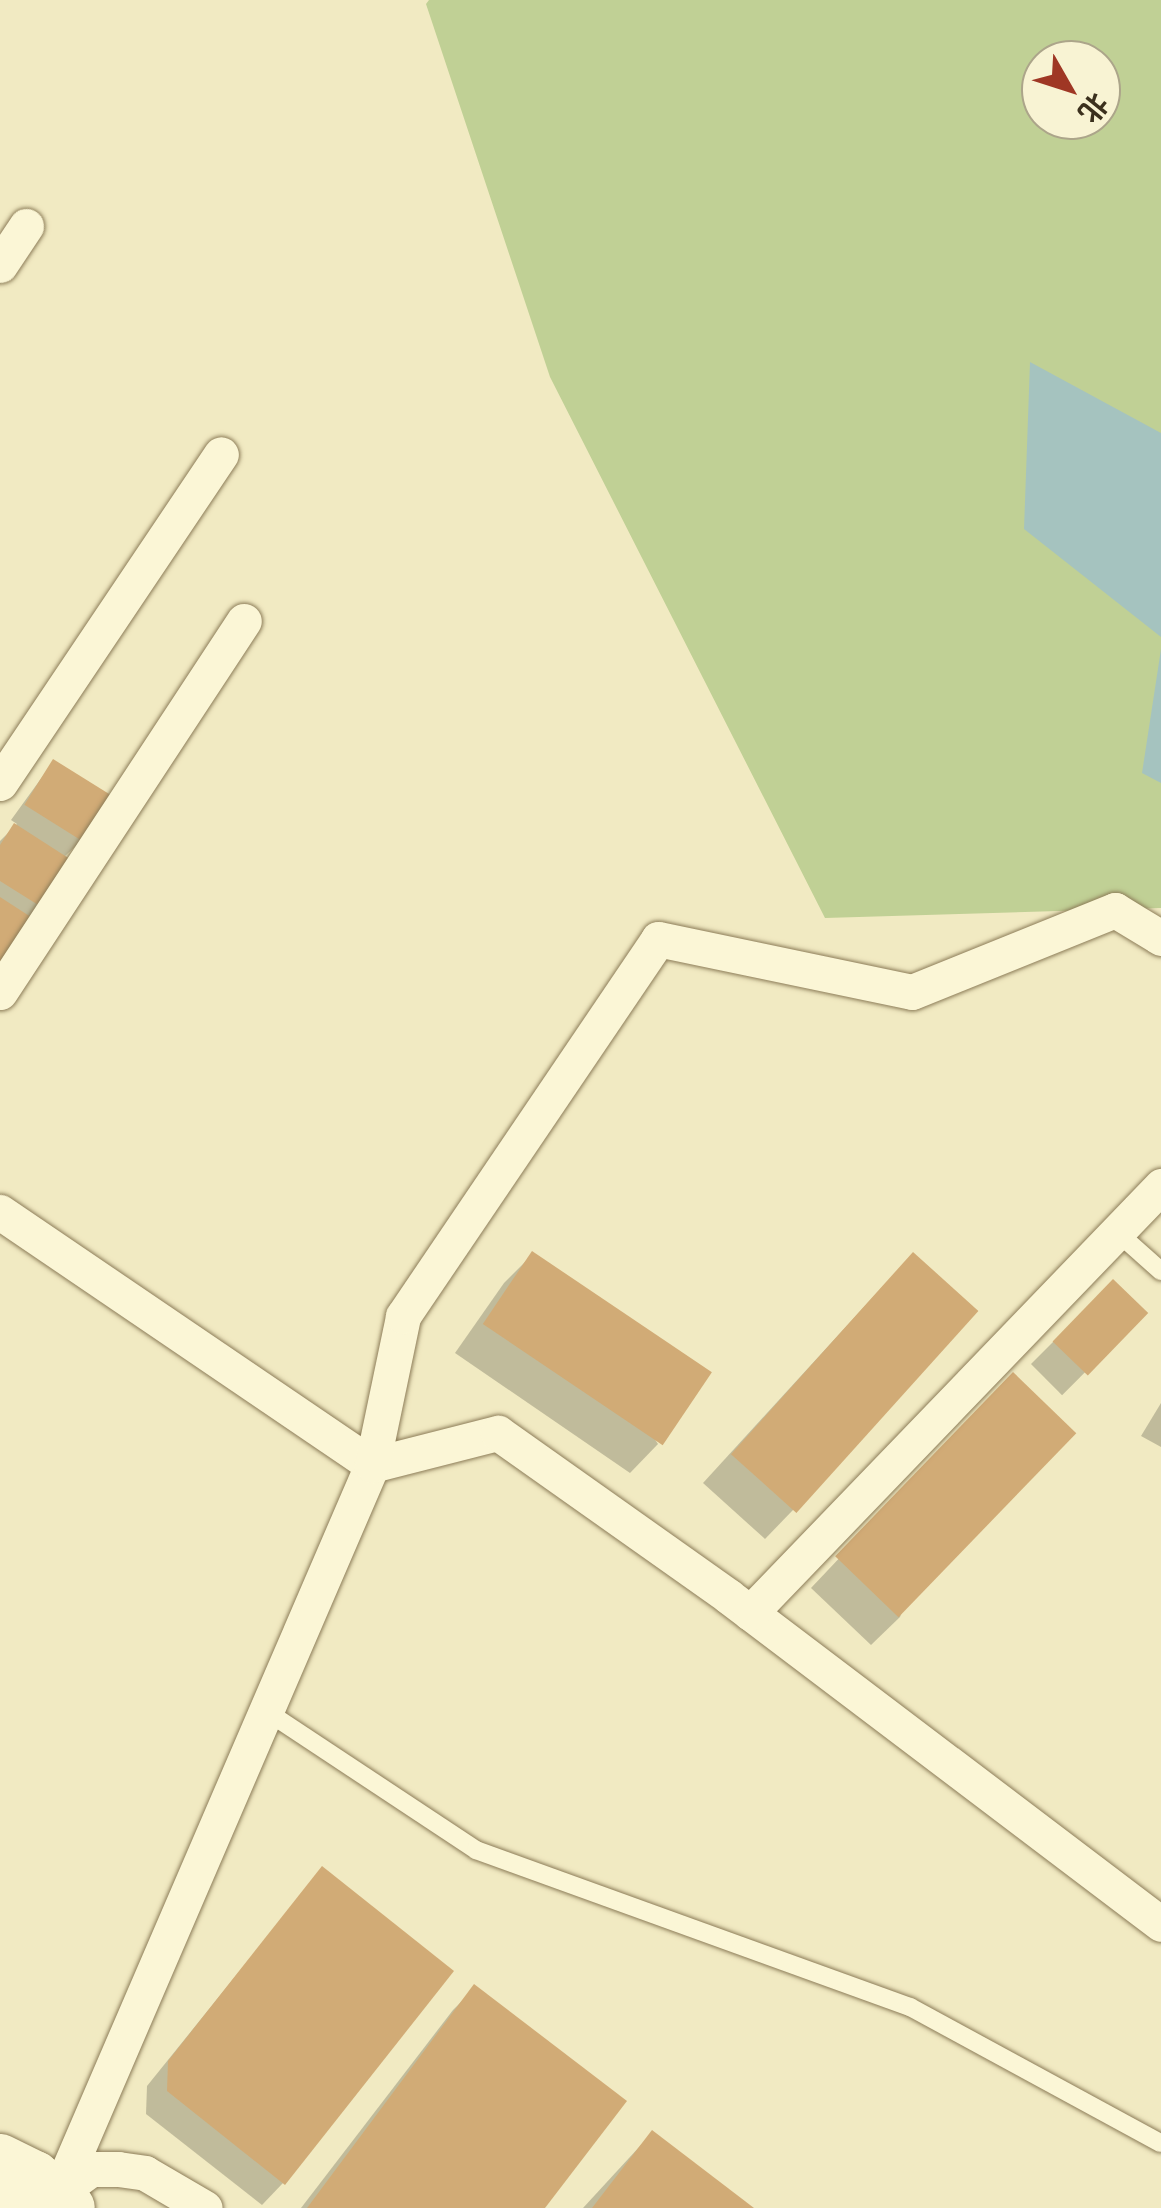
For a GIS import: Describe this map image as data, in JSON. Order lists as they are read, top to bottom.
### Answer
{
  "north": "bottom right"
}
